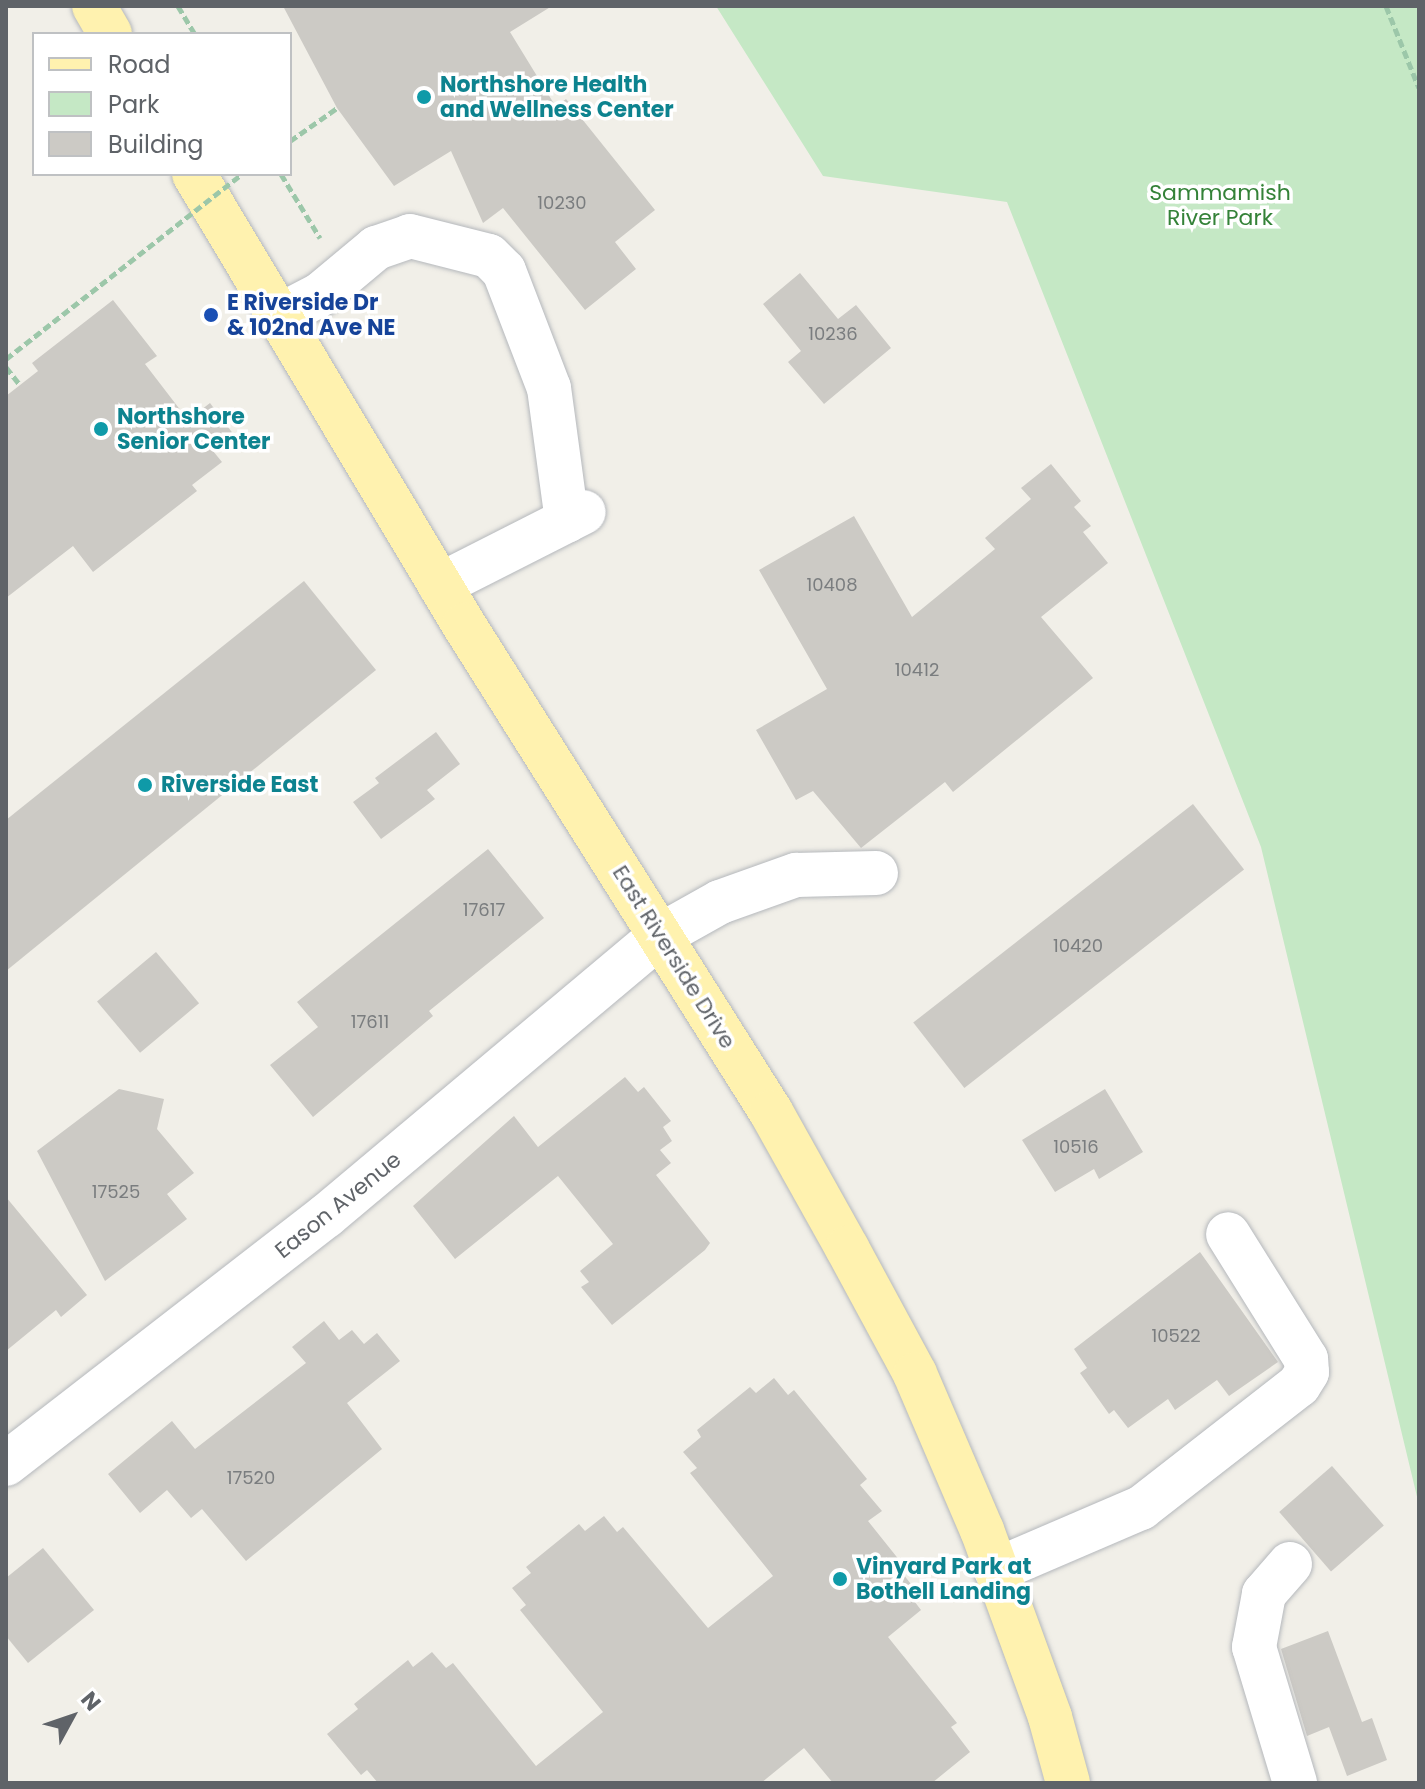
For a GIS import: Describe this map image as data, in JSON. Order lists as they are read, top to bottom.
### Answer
{
  "streets": {
    "main road": ["East Riverside Drive"],
    "street": ["Eason Avenue"]
  },
  "crossings": [
    ["East Riverside Drive", "Eason Avenue"]
  ],
  "parks": ["Sammamish River Park"],
  "places": [
    "Northshore Health and Wellness Center",
    "E Riverside Dr & 102nd Ave NE",
    "Northshore Senior Center",
    "Riverside East",
    "Vinyard Park at Bothell Landing"
  ],
  "house_numbers": [
    "10230",
    "10236",
    "10408",
    "10412",
    "17617",
    "10420",
    "17611",
    "10516",
    "17525",
    "10522",
    "17520"
  ],
  "legend": ["Road", "Park", "Building"],
  "north": "top right"
}
